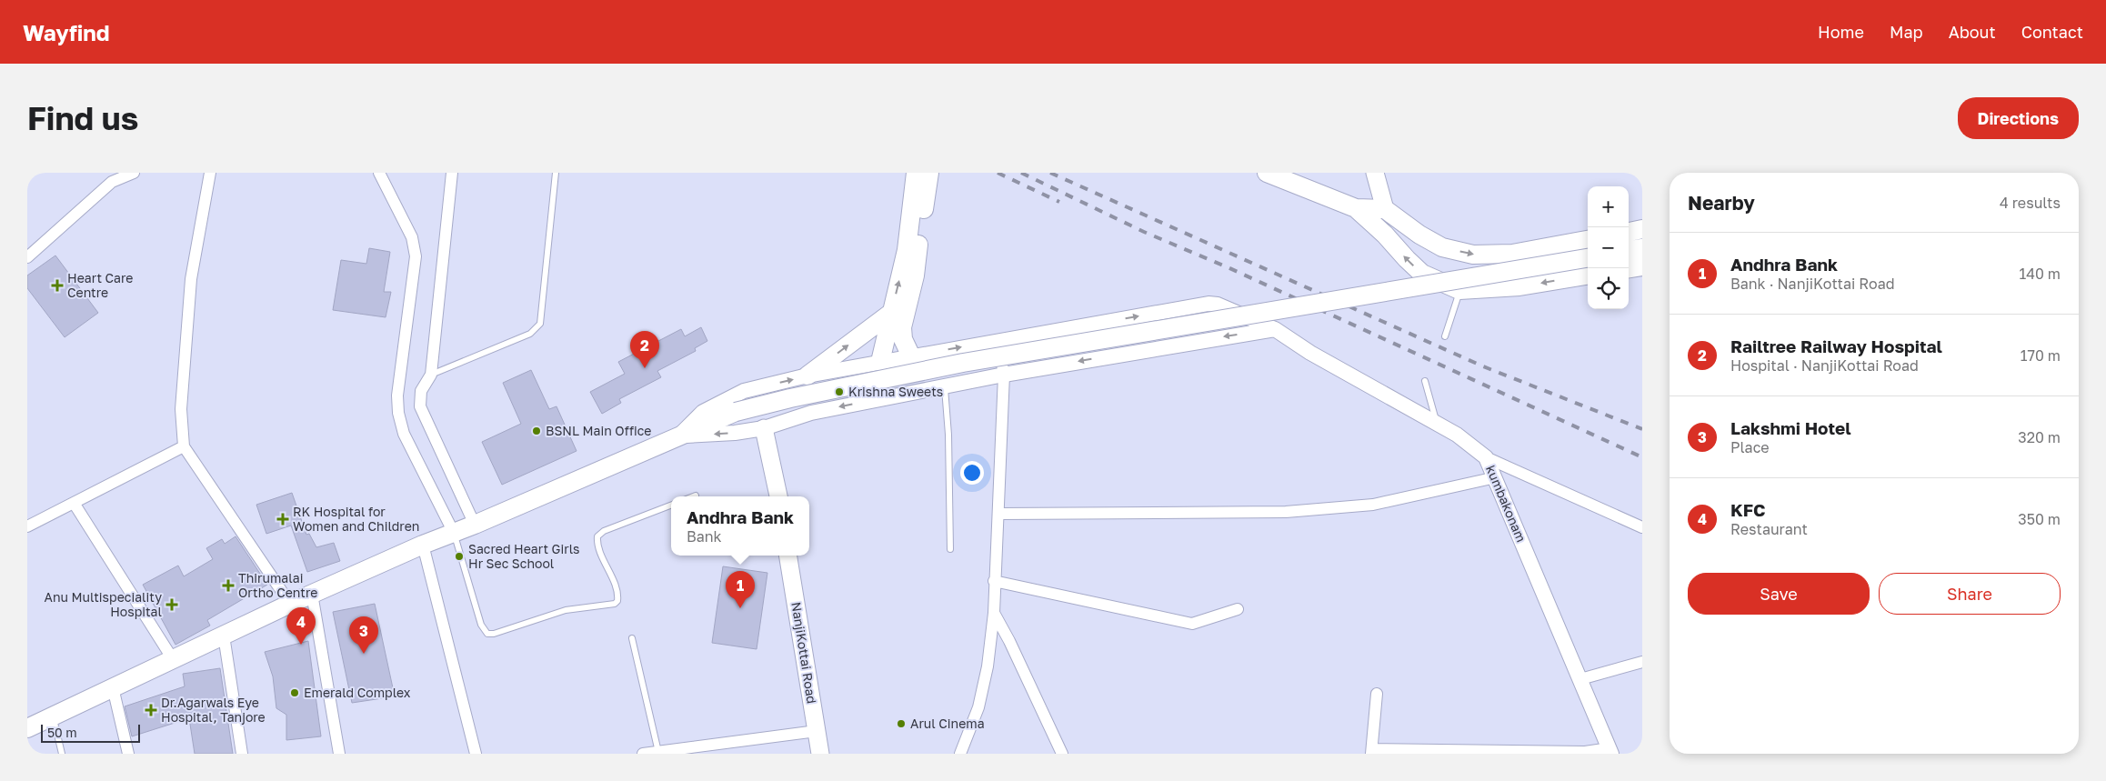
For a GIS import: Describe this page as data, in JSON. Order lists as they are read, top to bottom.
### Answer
{
  "streets": {
    "main road": ["NanjiKottai Road"],
    "street": ["kumbakonam"]
  },
  "places": {
    "health": [
      "Heart Care Centre",
      "RK Hospital for Women and Children",
      "Thirumalai Ortho Centre",
      "Anu Multispeciality Hospital",
      "Dr.Agarwals Eye Hospital, Tanjore"
    ],
    "other": [
      "Krishna Sweets",
      "BSNL Main Office",
      "Sacred Heart Girls Hr Sec School",
      "Emerald Complex",
      "Arul Cinema"
    ]
  },
  "scale_bar": "50 m",
  "page": {
    "header": "Wayfind",
    "nav": [
      "Home",
      "Map",
      "About",
      "Contact"
    ],
    "buttons": [
      "Directions",
      ["Save", "Share"]
    ],
    "title": "Find us",
    "heading": ["Nearby", "4 results"],
    "map_buttons": ["+", "−"],
    "list": [
      {
        "mark": "1",
        "name": "Andhra Bank",
        "note": "Bank · NanjiKottai Road",
        "value": "140 m"
      },
      {
        "mark": "2",
        "name": "Railtree Railway Hospital",
        "note": "Hospital · NanjiKottai Road",
        "value": "170 m"
      },
      {
        "mark": "3",
        "name": "Lakshmi Hotel",
        "note": "Place",
        "value": "320 m"
      },
      {
        "mark": "4",
        "name": "KFC",
        "note": "Restaurant",
        "value": "350 m"
      }
    ],
    "pins": [
      "2",
      "1",
      "4",
      "3"
    ],
    "popup": ["Andhra Bank", "Bank"],
    "scale": "50 m"
  }
}
